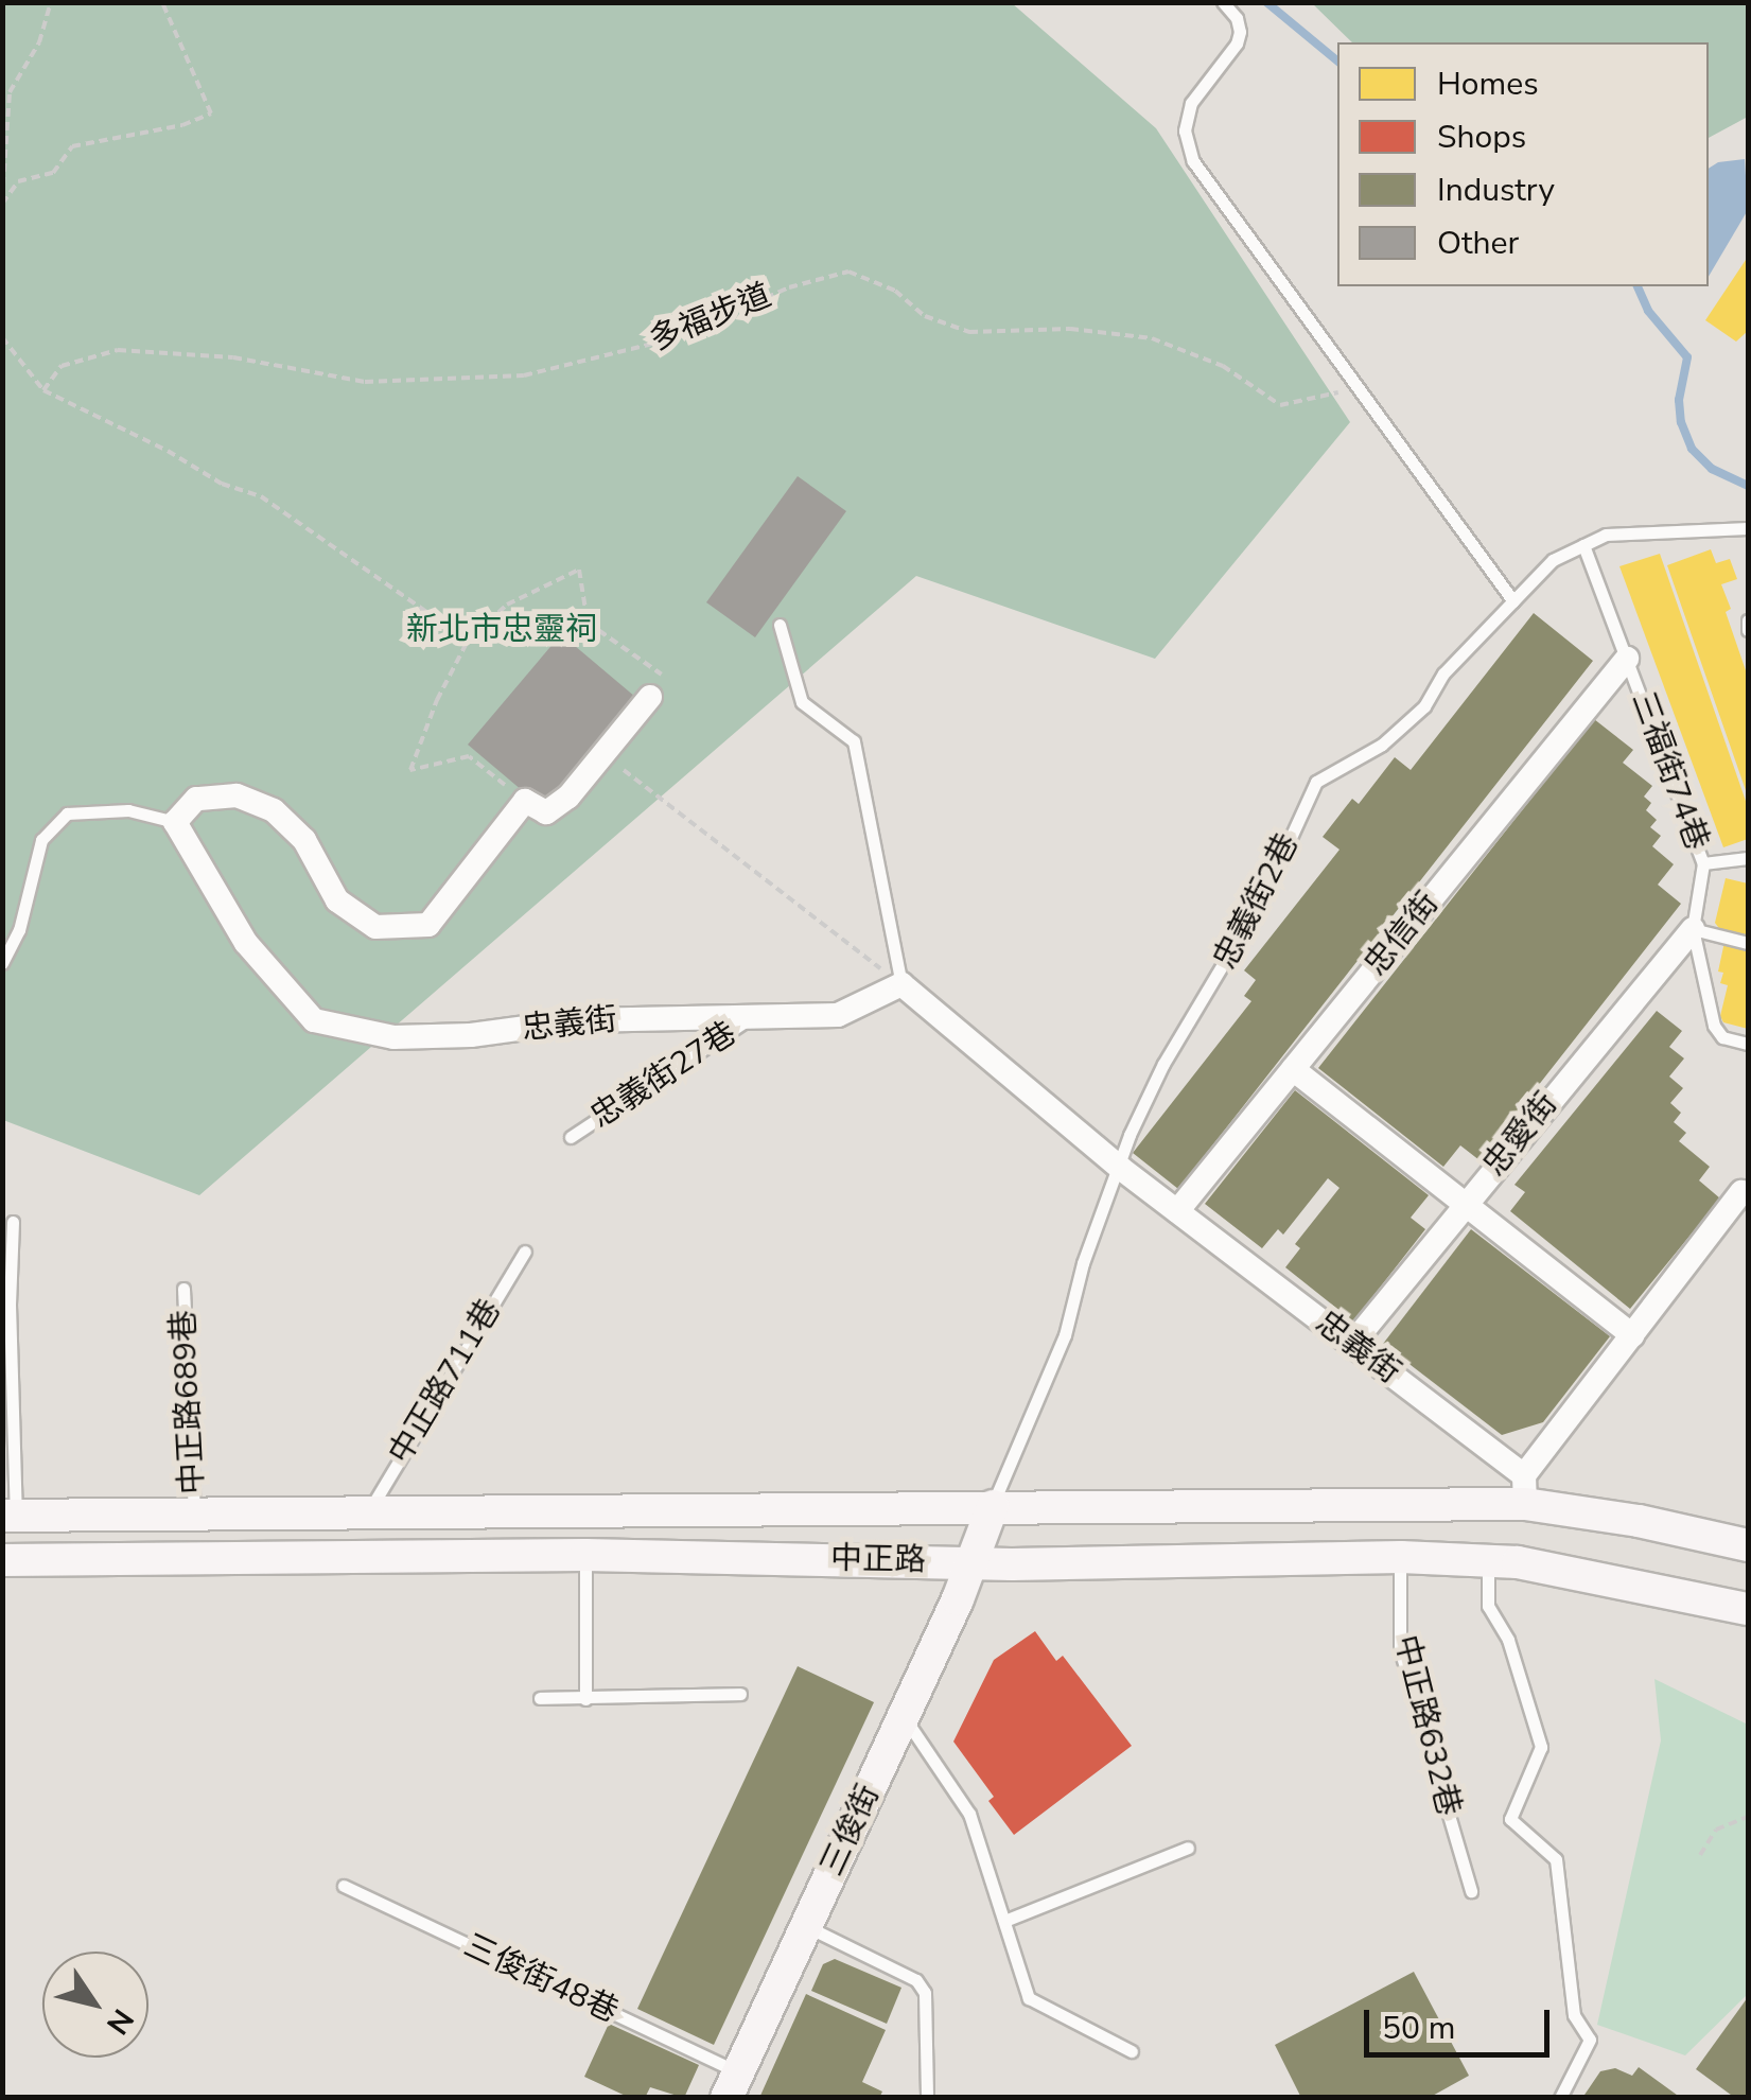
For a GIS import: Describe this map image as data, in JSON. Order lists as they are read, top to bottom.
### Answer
{
  "streets": {
    "main road": ["中正路", "三俊街"],
    "street": ["忠信街", "忠義街", "忠愛街"],
    "lane": [
      "三福街74巷",
      "忠義街2巷",
      "忠義街27巷",
      "中正路711巷",
      "中正路689巷",
      "中正路632巷",
      "三俊街48巷"
    ],
    "path": ["多福步道"]
  },
  "crossings": [
    ["三福街74巷", "忠義街2巷"],
    ["三福街74巷", "忠信街"],
    ["三福街74巷", "忠愛街"],
    ["忠義街2巷", "忠義街"],
    ["忠義街2巷", "中正路"],
    ["忠義街2巷", "三俊街"],
    ["忠信街", "忠義街"],
    ["忠義街", "忠義街27巷"],
    ["忠義街", "忠愛街"],
    ["忠義街", "中正路"],
    ["中正路711巷", "中正路"],
    ["中正路689巷", "中正路"],
    ["中正路", "中正路632巷"],
    ["中正路", "三俊街"],
    ["三俊街", "三俊街48巷"]
  ],
  "parks": ["新北市忠靈祠"],
  "legend": [
    "Homes",
    "Shops",
    "Industry",
    "Other"
  ],
  "scale_bar": "50 m",
  "north": "bottom right"
}
